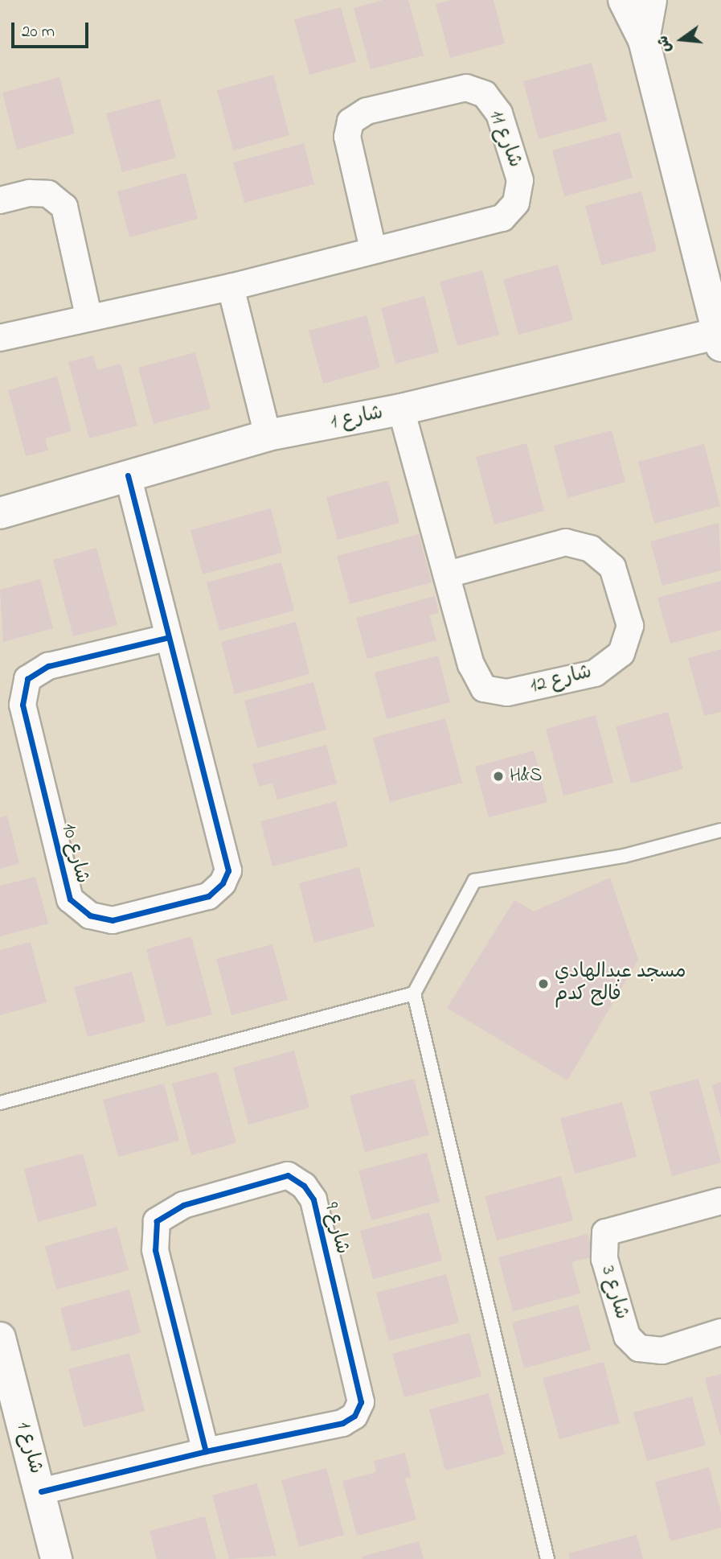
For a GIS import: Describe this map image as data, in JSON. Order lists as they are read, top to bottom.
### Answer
{
  "streets": {
    "street": [
      "شارع 11",
      "شارع 1",
      "شارع 12",
      "شارع 10",
      "شارع 9",
      "شارع 3"
    ]
  },
  "crossings": [
    ["شارع 1", "شارع 12"],
    ["شارع 1", "شارع 10"],
    ["شارع 1", "شارع 9"]
  ],
  "places": ["H&S", "مسجد عبدالهادي فالح كدم"],
  "scale_bar": "20 m",
  "north": "left"
}
